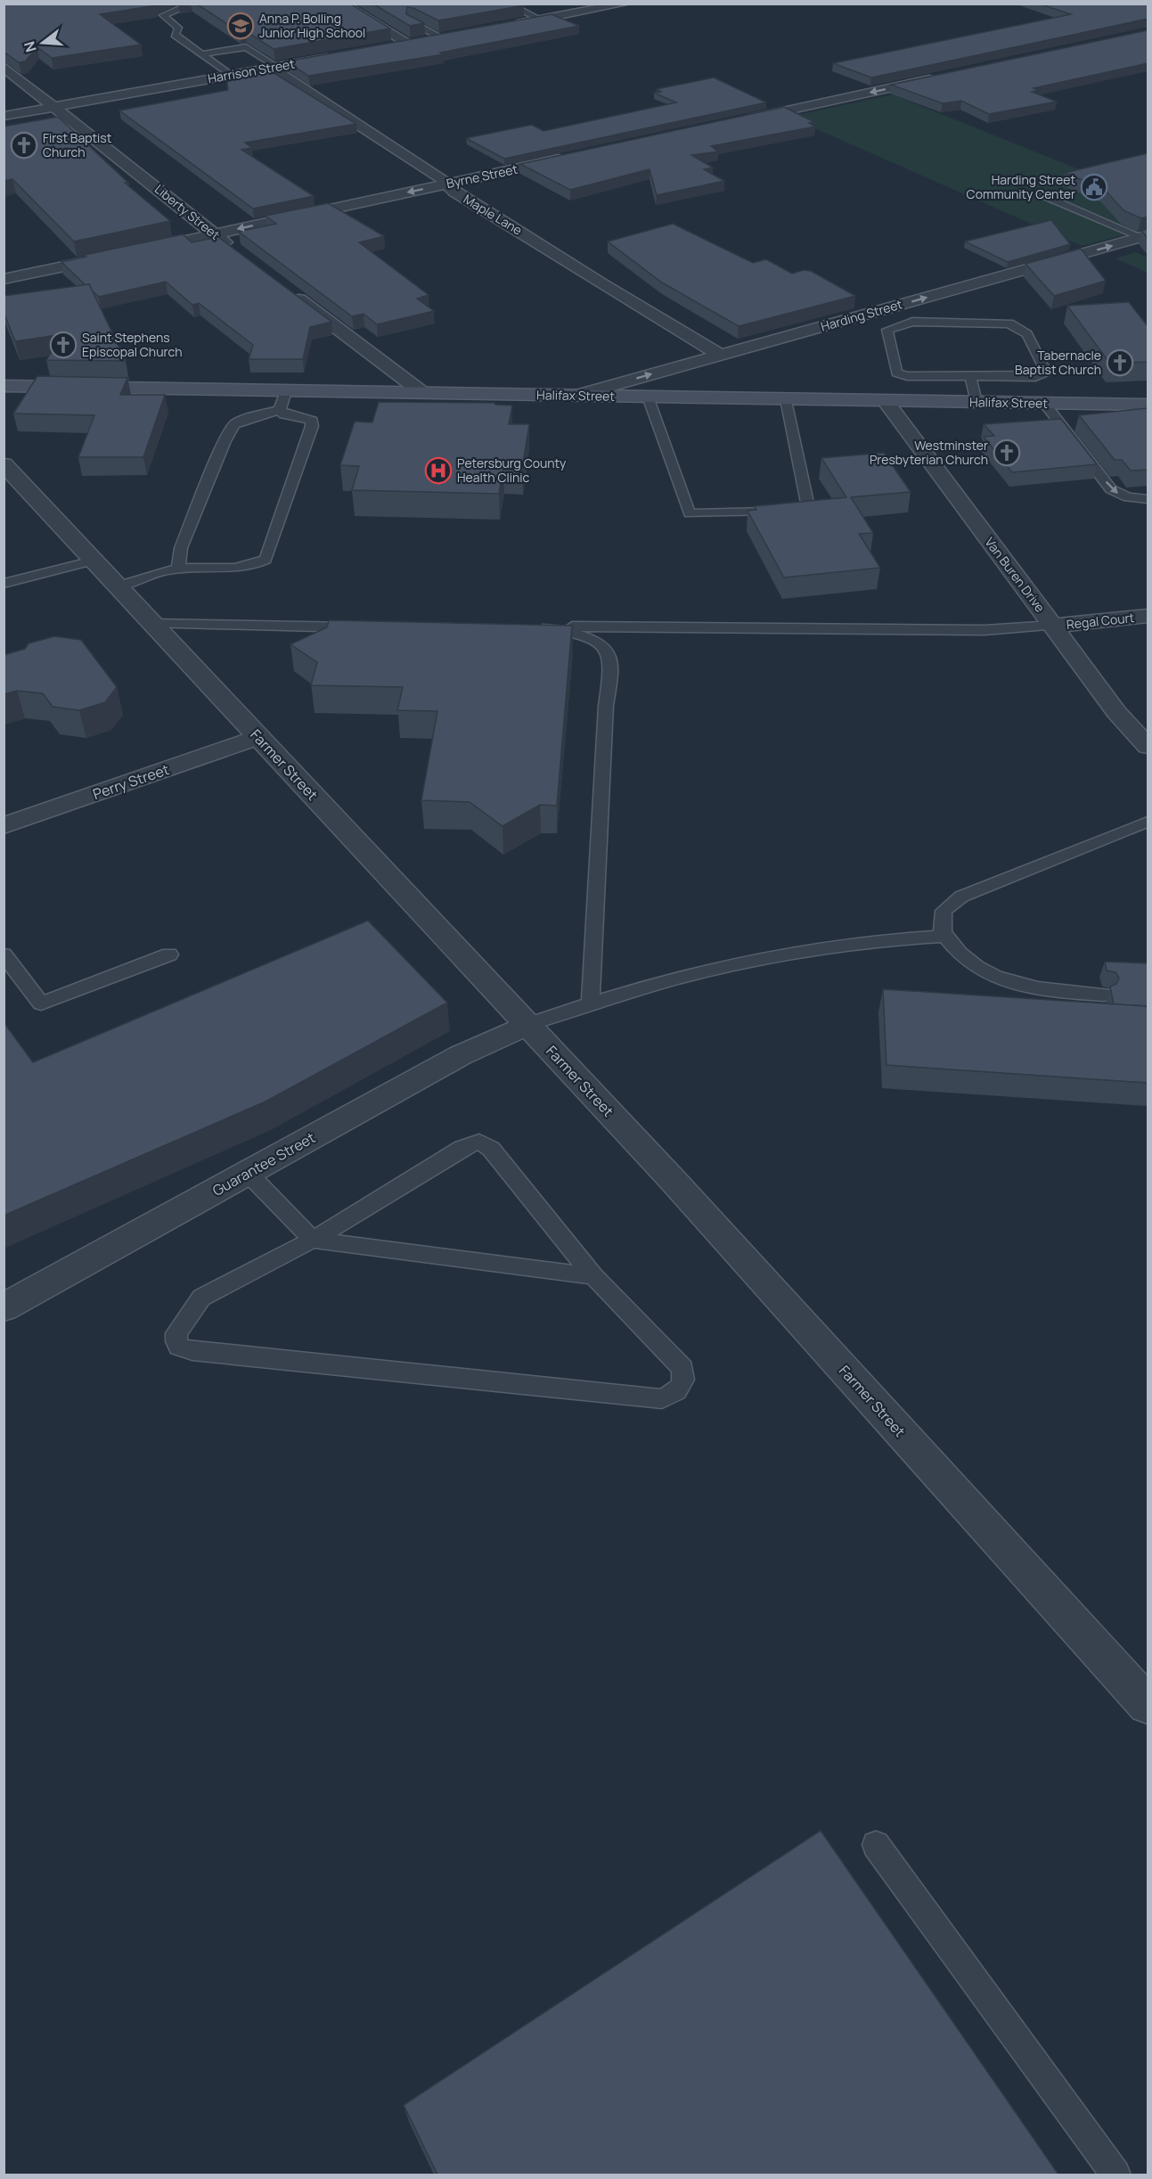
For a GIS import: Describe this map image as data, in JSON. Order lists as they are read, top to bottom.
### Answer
{
  "streets": {
    "main road": ["Halifax Street"],
    "street": [
      "Harrison Street",
      "Byrne Street",
      "Liberty Street",
      "Maple Lane",
      "Harding Street",
      "Van Buren Drive",
      "Regal Court",
      "Farmer Street",
      "Perry Street",
      "Guarantee Street"
    ]
  },
  "crossings": [
    ["Harrison Street", "Liberty Street"],
    ["Harrison Street", "Maple Lane"],
    ["Byrne Street", "Liberty Street"],
    ["Byrne Street", "Maple Lane"],
    ["Maple Lane", "Harding Street"],
    ["Harding Street", "Halifax Street"],
    ["Halifax Street", "Van Buren Drive"],
    ["Van Buren Drive", "Regal Court"],
    ["Farmer Street", "Perry Street"],
    ["Farmer Street", "Guarantee Street"]
  ],
  "one_way": ["Byrne Street"],
  "places": {
    "school or university": ["Anna P. Bolling Junior High School"],
    "church": [
      "First Baptist Church",
      "Saint Stephens Episcopal Church",
      "Tabernacle Baptist Church",
      "Westminster Presbyterian Church"
    ],
    "public building": ["Harding Street Community Center"],
    "hospital": ["Petersburg County Health Clinic"]
  },
  "north": "left"
}
